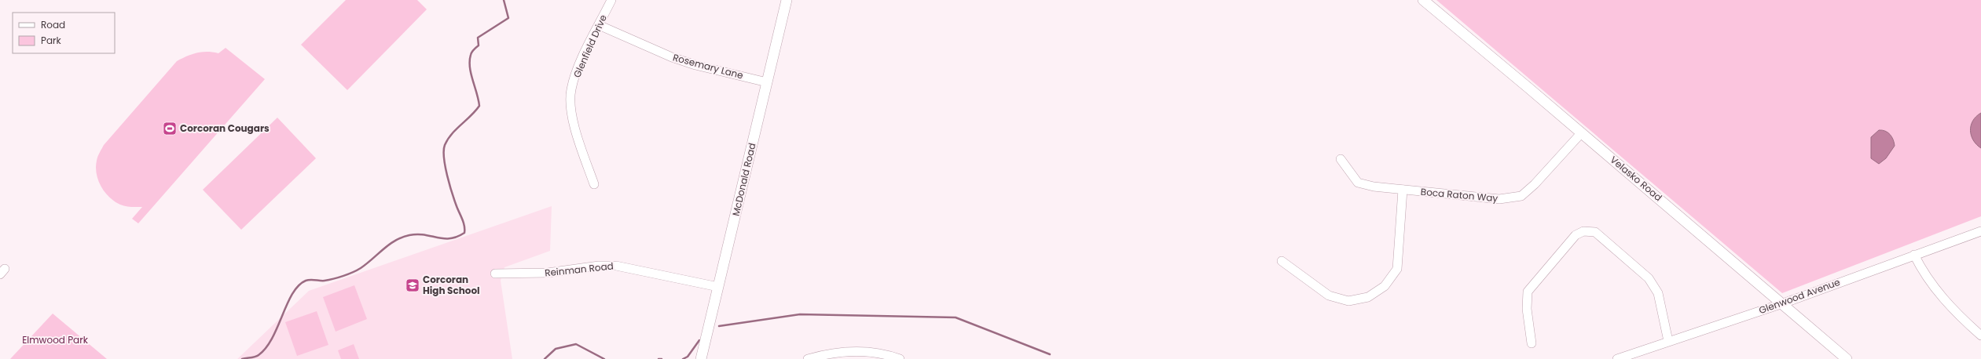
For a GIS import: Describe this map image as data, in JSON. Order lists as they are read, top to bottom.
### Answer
{
  "streets": {
    "street": [
      "Glenfield Drive",
      "Rosemary Lane",
      "Velasko Road",
      "McDonald Road",
      "Boca Raton Way",
      "Reinman Road",
      "Glenwood Avenue"
    ]
  },
  "crossings": [
    ["Glenfield Drive", "Rosemary Lane"],
    ["Rosemary Lane", "McDonald Road"],
    ["Velasko Road", "Boca Raton Way"],
    ["Velasko Road", "Glenwood Avenue"],
    ["McDonald Road", "Reinman Road"]
  ],
  "parks": ["Elmwood Park"],
  "places": {
    "sports": ["Corcoran Cougars"],
    "school or university": ["Corcoran High School"]
  },
  "legend": ["Road", "Park"]
}
